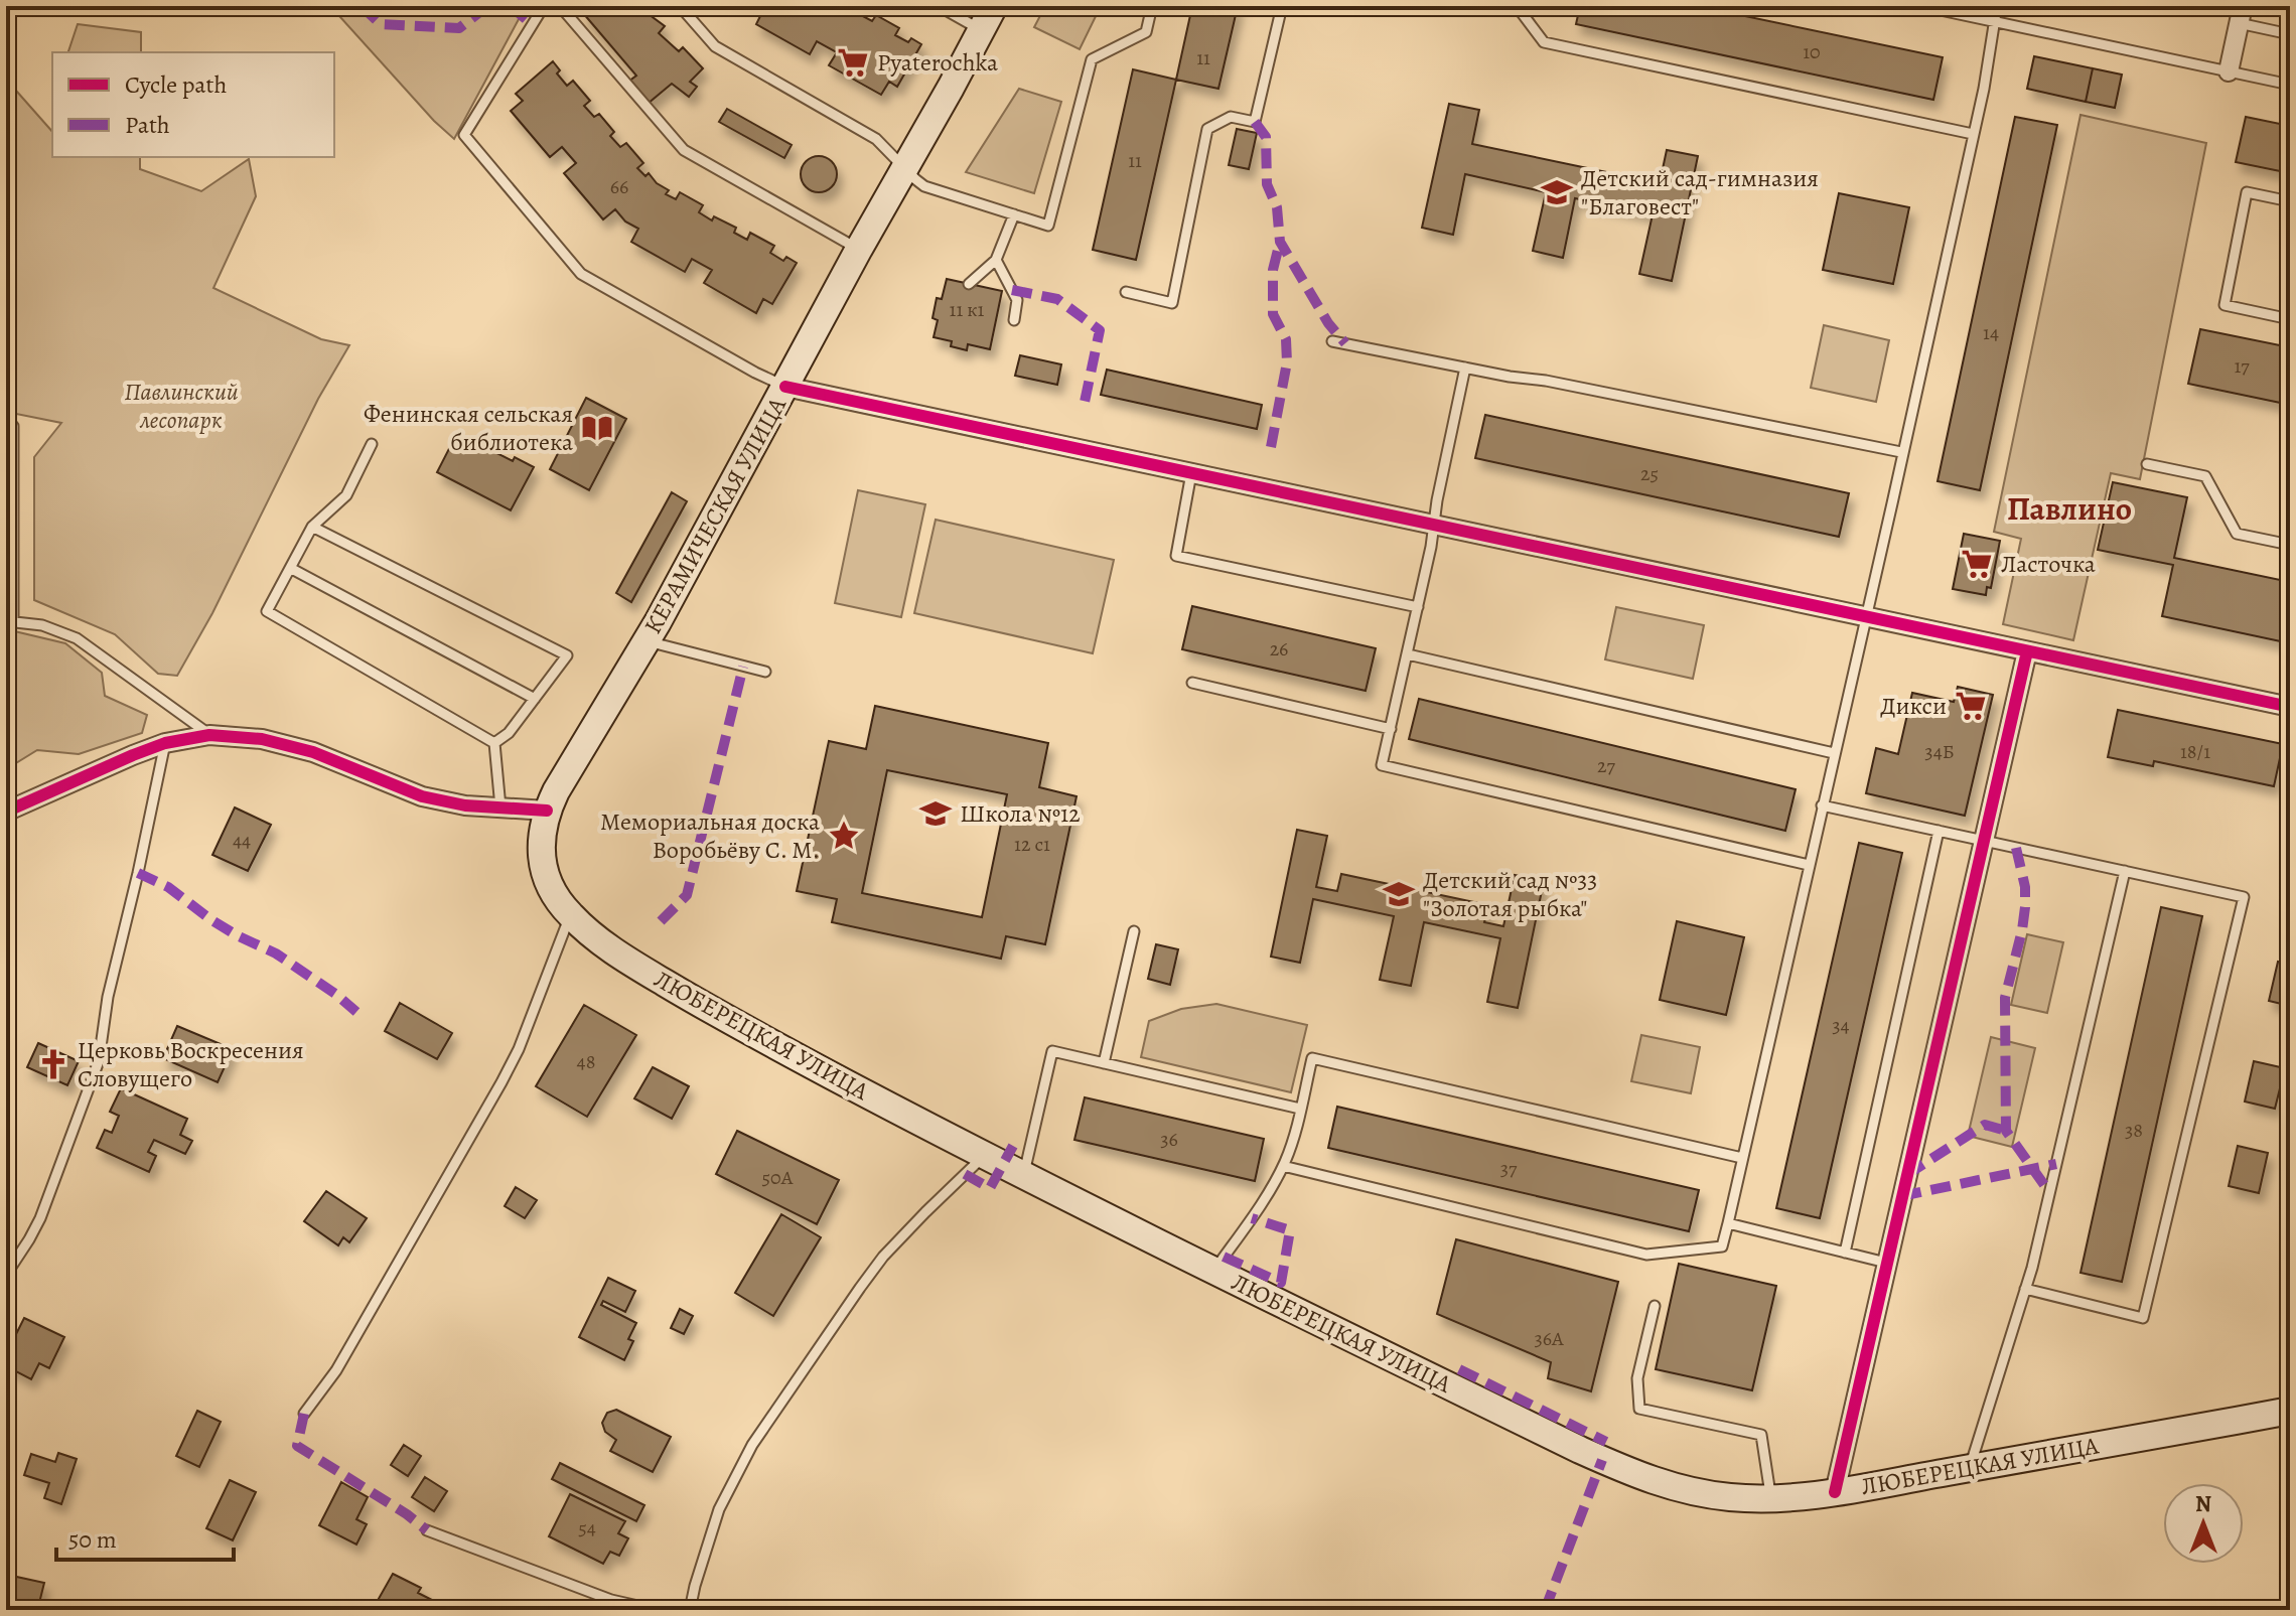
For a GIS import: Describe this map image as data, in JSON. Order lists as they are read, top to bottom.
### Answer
{
  "streets": {
    "main road": ["КЕРАМИЧЕСКАЯ УЛИЦА", "ЛЮБЕРЕЦКАЯ УЛИЦА"]
  },
  "crossings": [
    ["КЕРАМИЧЕСКАЯ УЛИЦА", "ЛЮБЕРЕЦКАЯ УЛИЦА"]
  ],
  "districts": ["Павлино"],
  "parks": ["Павлинский лесопарк"],
  "places": {
    "supermarket": ["Pyaterochka", "Ласточка", "Дикси"],
    "school or university": ["Детский сад-гимназия \"Благовест\"", "Школа №12", "Детский сад №33 \"Золотая рыбка\""],
    "library": ["Фенинская сельская библиотека"],
    "place": ["Мемориальная доска Воробьёву С. М."],
    "church": ["Церковь Воскресения Словущего"]
  },
  "house_numbers": [
    "10",
    "11",
    "11",
    "66",
    "11 к1",
    "14",
    "17",
    "25",
    "26",
    "34Б",
    "18/1",
    "27",
    "44",
    "12 с1",
    "34",
    "48",
    "38",
    "36",
    "37",
    "50А",
    "36А",
    "54"
  ],
  "legend": ["Cycle path", "Path"],
  "scale_bar": "50 m",
  "north": "top"
}
